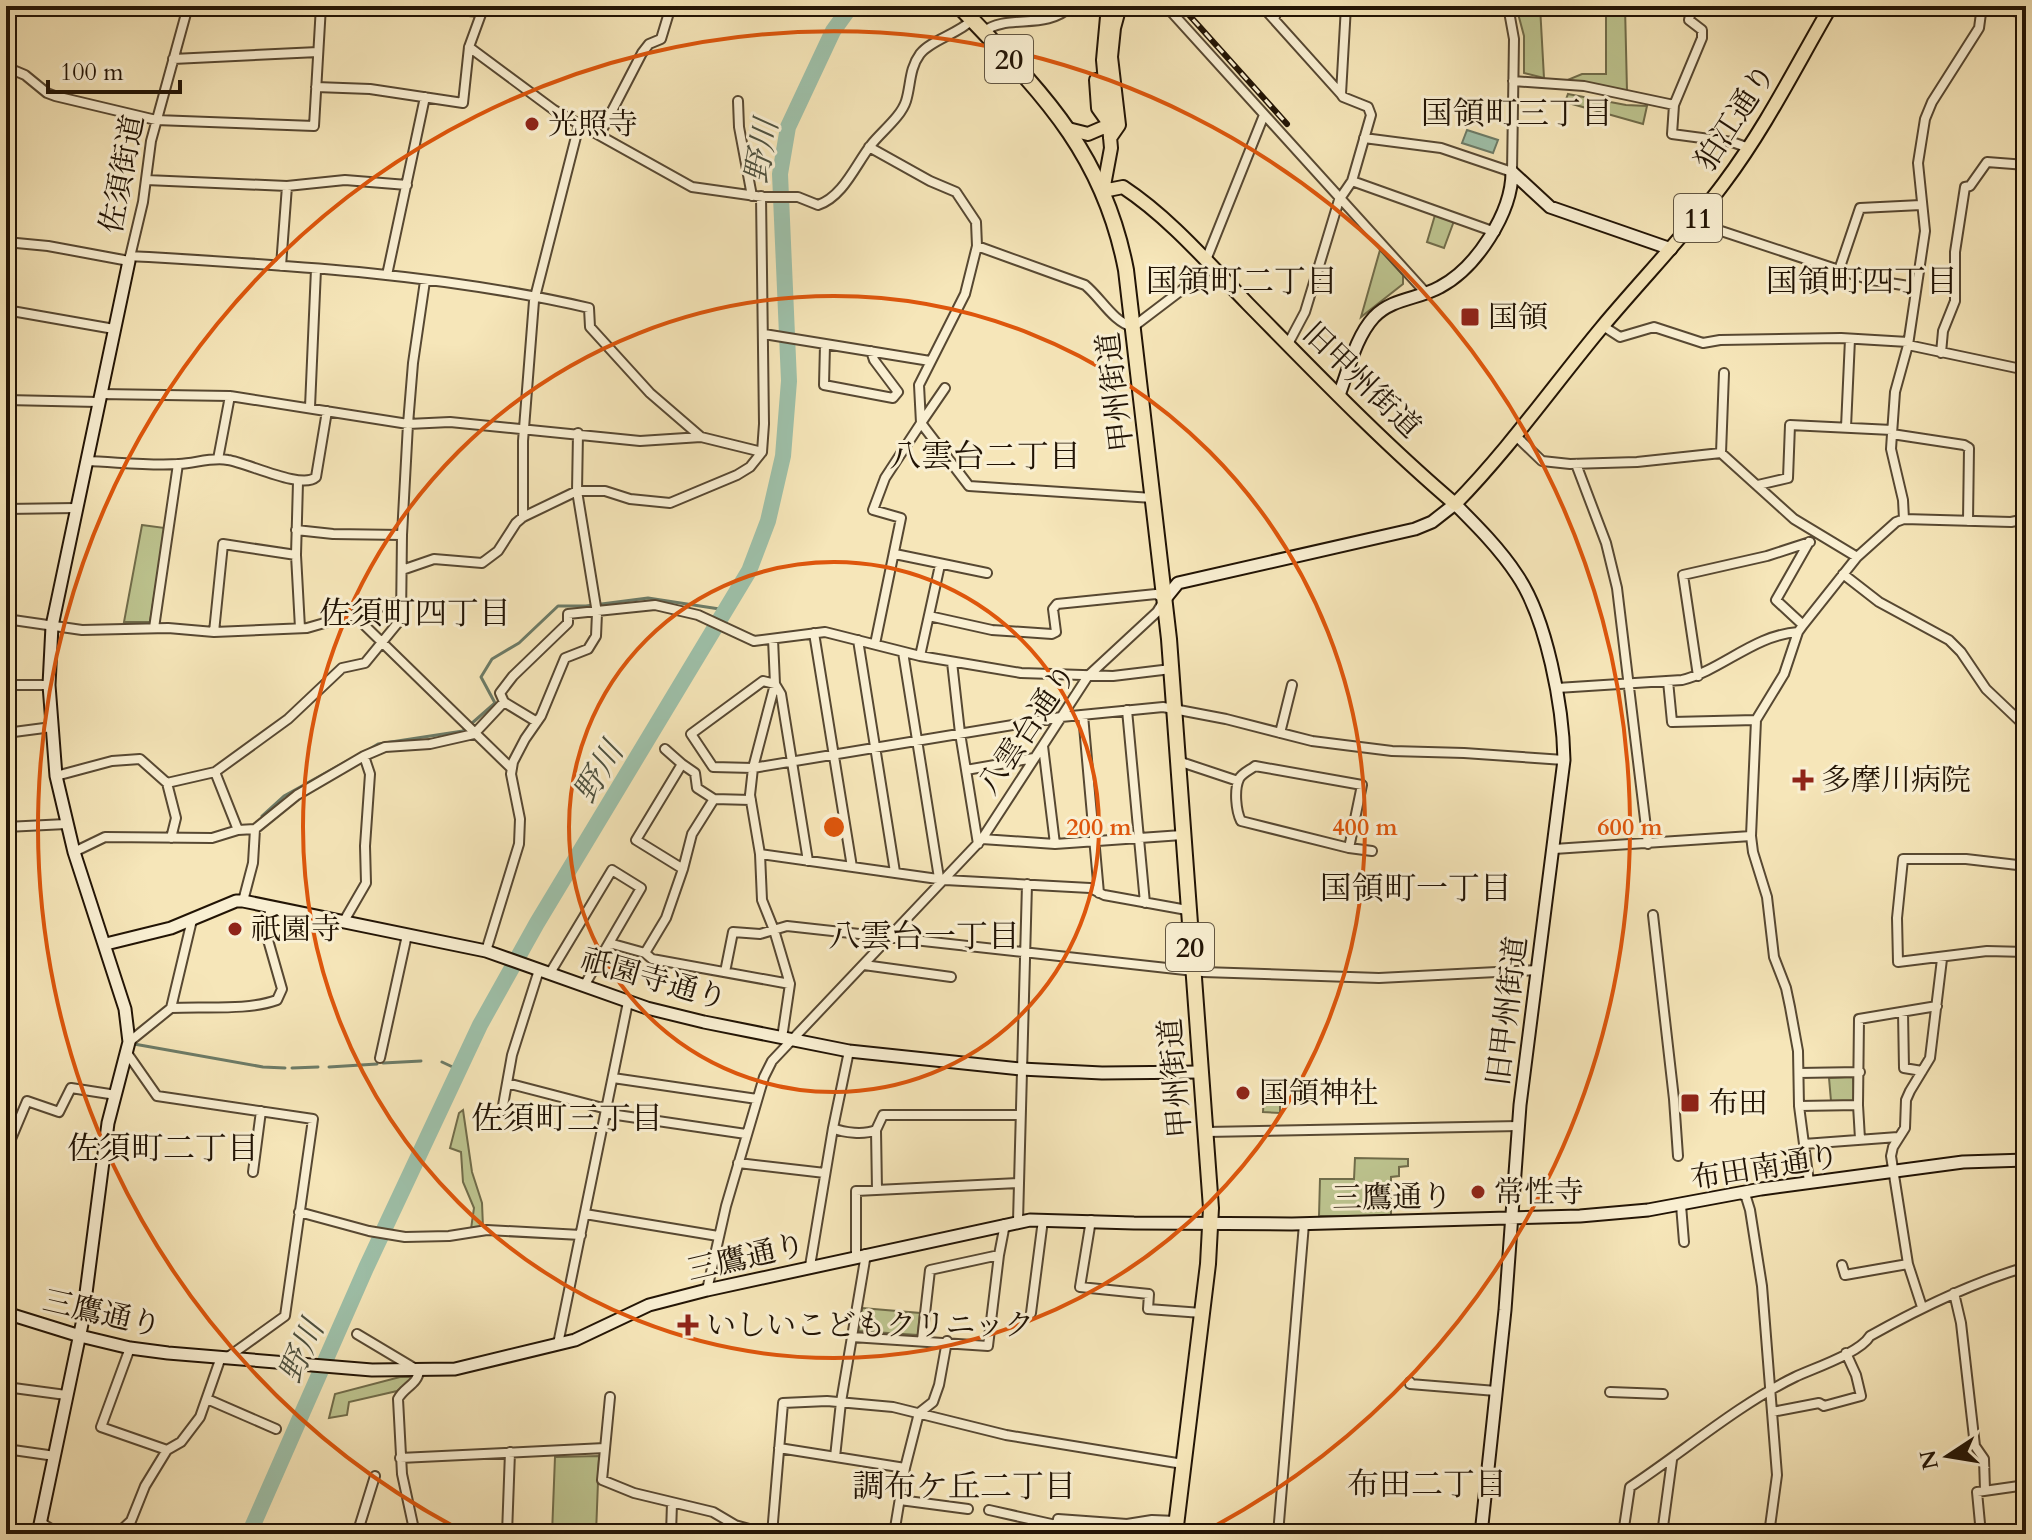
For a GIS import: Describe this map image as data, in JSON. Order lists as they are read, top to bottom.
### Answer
{
  "streets": {
    "highway": ["20", "甲州街道"],
    "main road": ["狛江通り", "11", "旧甲州街道"],
    "street": [
      "佐須街道",
      "八雲台通り",
      "祇園寺通り",
      "布田南通り",
      "三鷹通り"
    ]
  },
  "crossings": [
    ["20", "旧甲州街道"],
    ["20", "甲州街道"],
    ["狛江通り", "旧甲州街道"],
    ["旧甲州街道", "甲州街道"],
    ["旧甲州街道", "布田南通り"],
    ["旧甲州街道", "三鷹通り"],
    ["甲州街道", "八雲台通り"],
    ["甲州街道", "祇園寺通り"],
    ["甲州街道", "三鷹通り"],
    ["八雲台通り", "祇園寺通り"],
    ["八雲台通り", "三鷹通り"],
    ["布田南通り", "三鷹通り"]
  ],
  "districts": [
    "国領町三丁目",
    "国領町二丁目",
    "国領町四丁目",
    "八雲台二丁目",
    "佐須町四丁目",
    "国領町一丁目",
    "八雲台一丁目",
    "佐須町三丁目",
    "佐須町二丁目",
    "布田二丁目",
    "調布ケ丘二丁目"
  ],
  "water": ["野川"],
  "places": {
    "other": [
      "光照寺",
      "祇園寺",
      "国領神社",
      "常性寺"
    ],
    "transit": ["国領", "布田"],
    "health": ["多摩川病院", "いしいこどもクリニック"]
  },
  "scale_bar": "100 m",
  "north": "left",
  "rings": ["200 m", "400 m", "600 m"]
}
